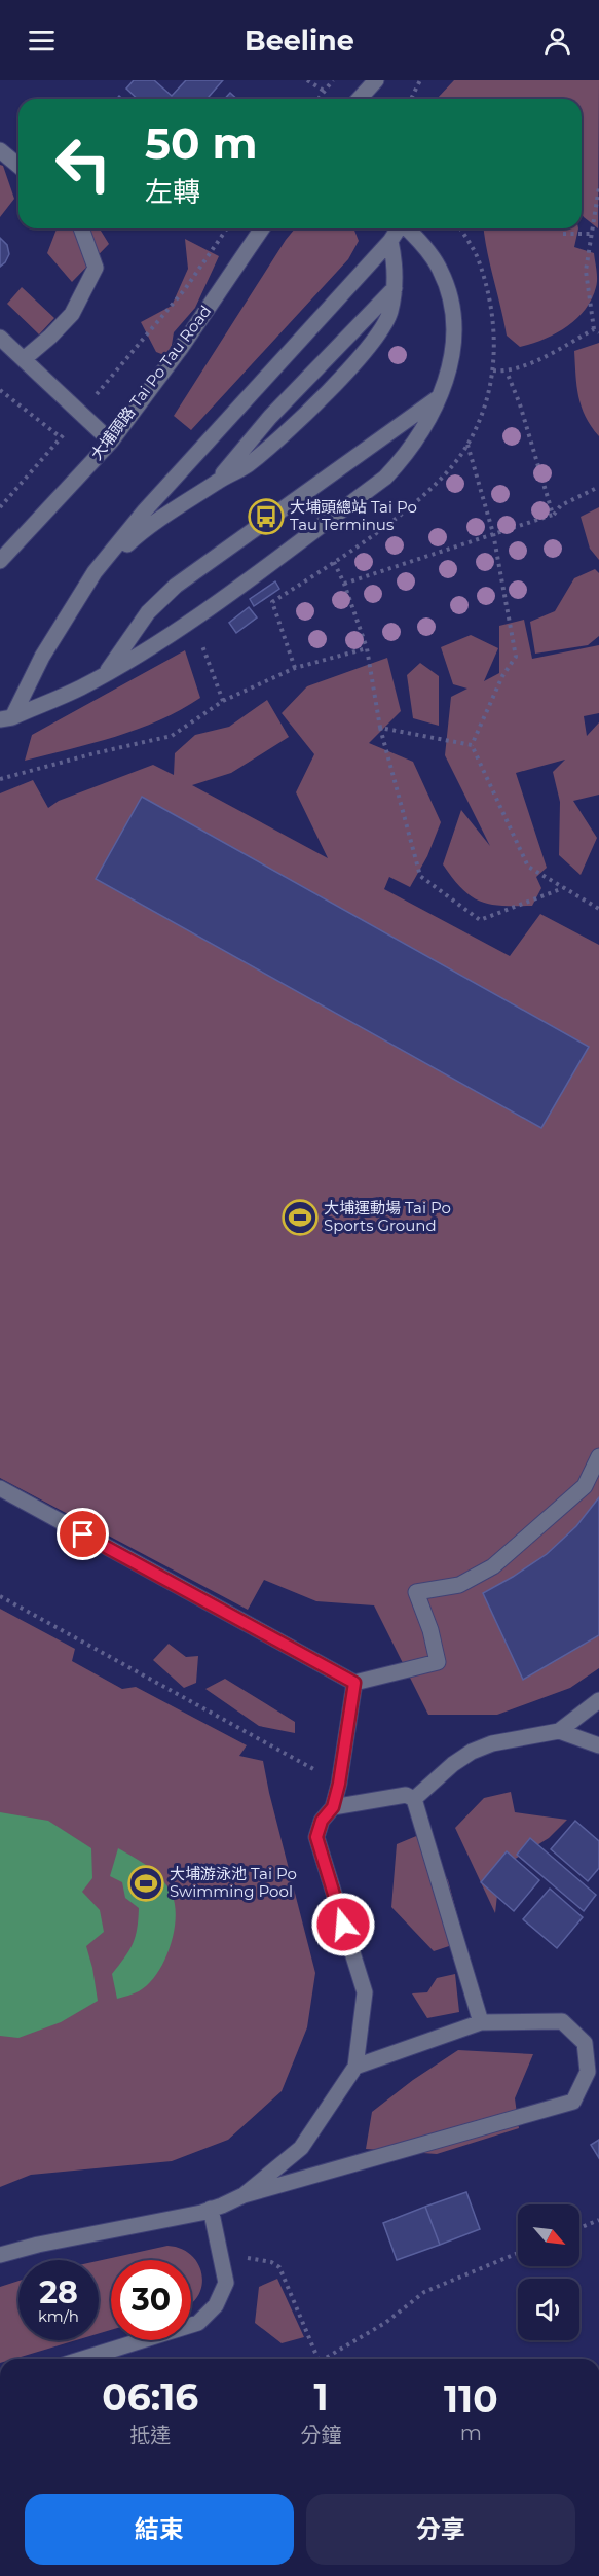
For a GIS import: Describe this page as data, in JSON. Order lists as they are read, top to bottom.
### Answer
{
  "streets": {
    "street": ["大埔頭路 Tai Po Tau Road"]
  },
  "places": {
    "bus stop": ["大埔頭總站 Tai Po Tau Terminus"],
    "sports": ["大埔運動場 Tai Po Sports Ground", "大埔游泳池 Tai Po Swimming Pool"]
  },
  "north": "bottom right",
  "page": {
    "header": "Beeline",
    "turn": ["50 m", "左轉"],
    "speed": "28 km/h",
    "limit": "30",
    "eta": [
      "06:16",
      "抵達",
      "1",
      "分鐘",
      "110",
      "m"
    ],
    "buttons": ["結束", "分享"]
  }
}
